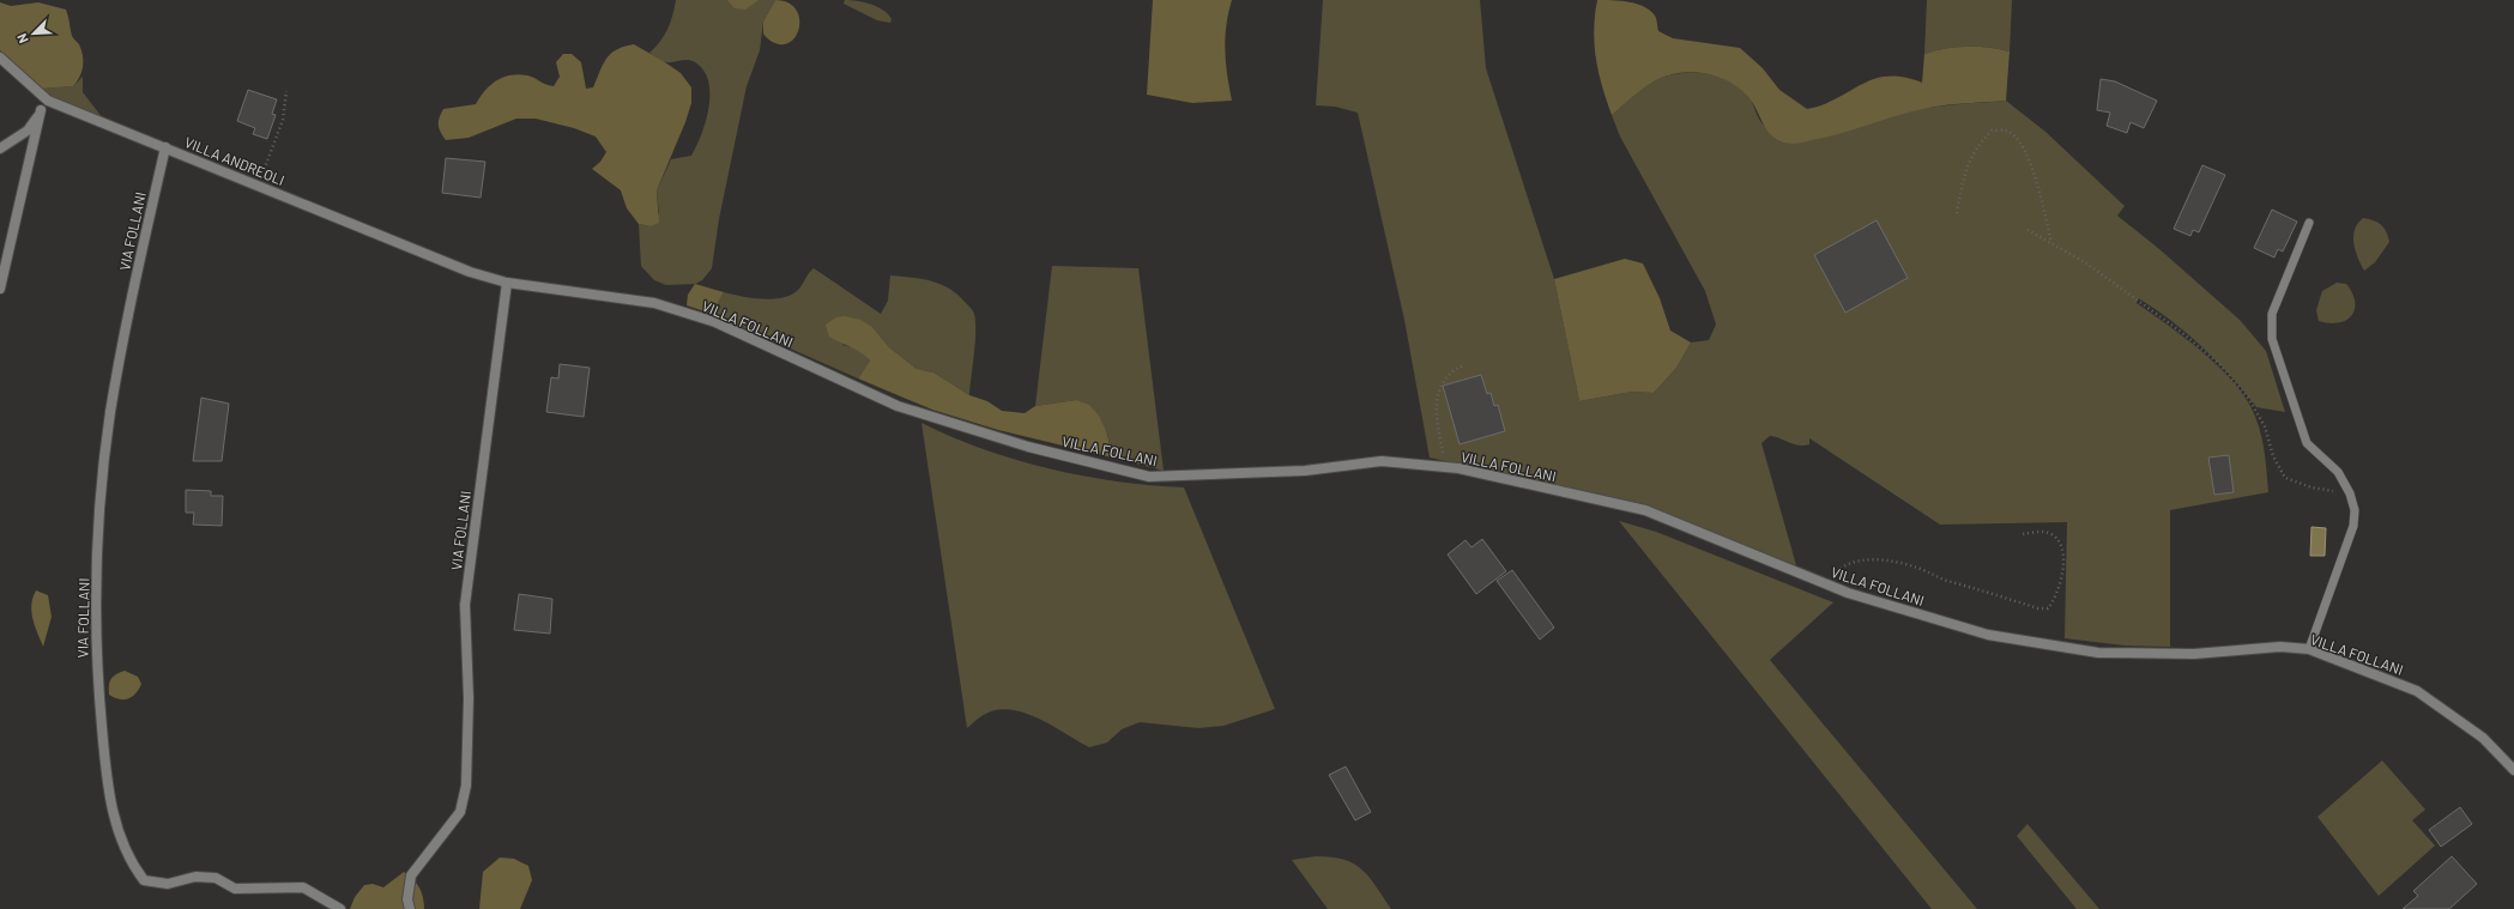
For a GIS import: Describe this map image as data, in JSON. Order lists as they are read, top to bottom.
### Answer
{
  "streets": {
    "street": ["VILLA ANDREOLI", "VIA FOLLANI", "VILLA FOLLANI"]
  },
  "crossings": [
    ["VILLA ANDREOLI", "VIA FOLLANI"],
    ["VILLA ANDREOLI", "VILLA FOLLANI"],
    ["VIA FOLLANI", "VILLA FOLLANI"]
  ],
  "north": "bottom left"
}
